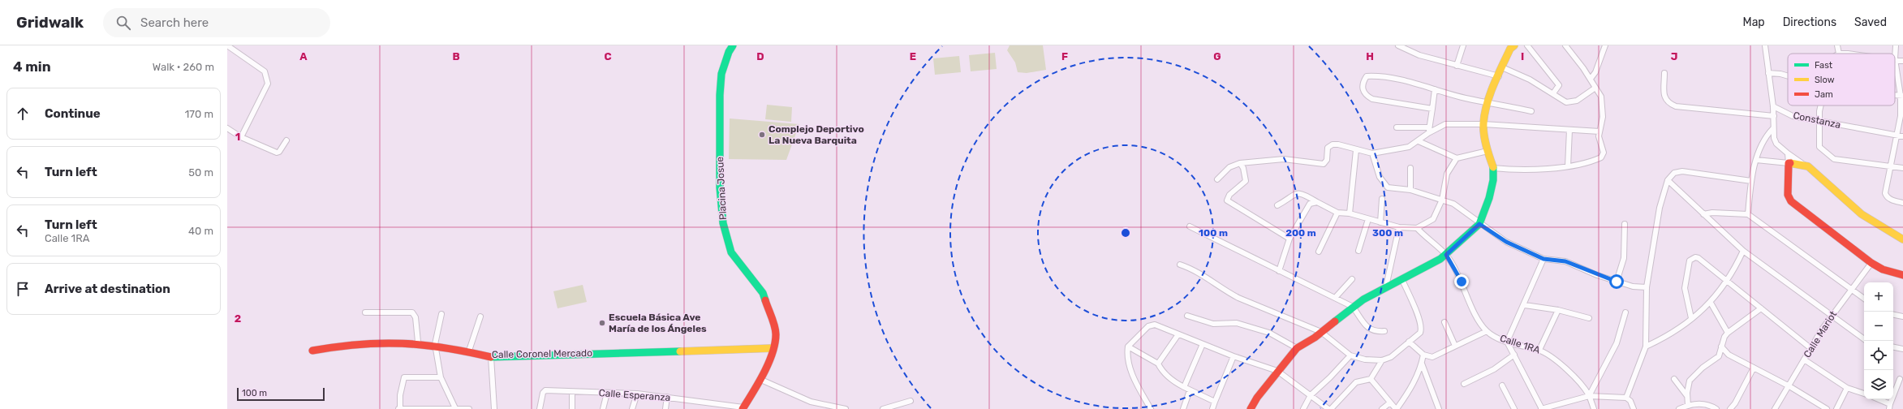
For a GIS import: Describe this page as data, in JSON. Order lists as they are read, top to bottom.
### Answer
{
  "streets": {
    "street": [
      "Constanza",
      "Placina Josue",
      "Calle Mariot",
      "Calle 1RA",
      "Calle Coronel Mercado",
      "Calle Esperanza"
    ]
  },
  "crossings": [
    ["Placina Josue", "Calle Coronel Mercado"],
    ["Placina Josue", "Calle Esperanza"]
  ],
  "places": ["Complejo Deportivo La Nueva Barquita", "Escuela Básica Ave María de los Ángeles"],
  "legend": ["Fast", "Slow", "Jam"],
  "scale_bar": "100 m",
  "page": {
    "header": "Gridwalk",
    "search": "Search here",
    "nav": ["Map", "Directions", "Saved"],
    "heading": ["4 min", "Walk · 260 m"],
    "list": [
      ["Continue", "170 m"],
      ["Turn left", "50 m"],
      ["Turn left", "Calle 1RA", "40 m"],
      "Arrive at destination"
    ],
    "map_buttons": ["+", "−"],
    "scale": "100 m"
  },
  "grid": {
    "columns": [
      "A",
      "B",
      "C",
      "D",
      "E",
      "F",
      "G",
      "H",
      "I",
      "J"
    ],
    "rows": ["1", "2"]
  },
  "rings": ["100 m", "200 m", "300 m"]
}
